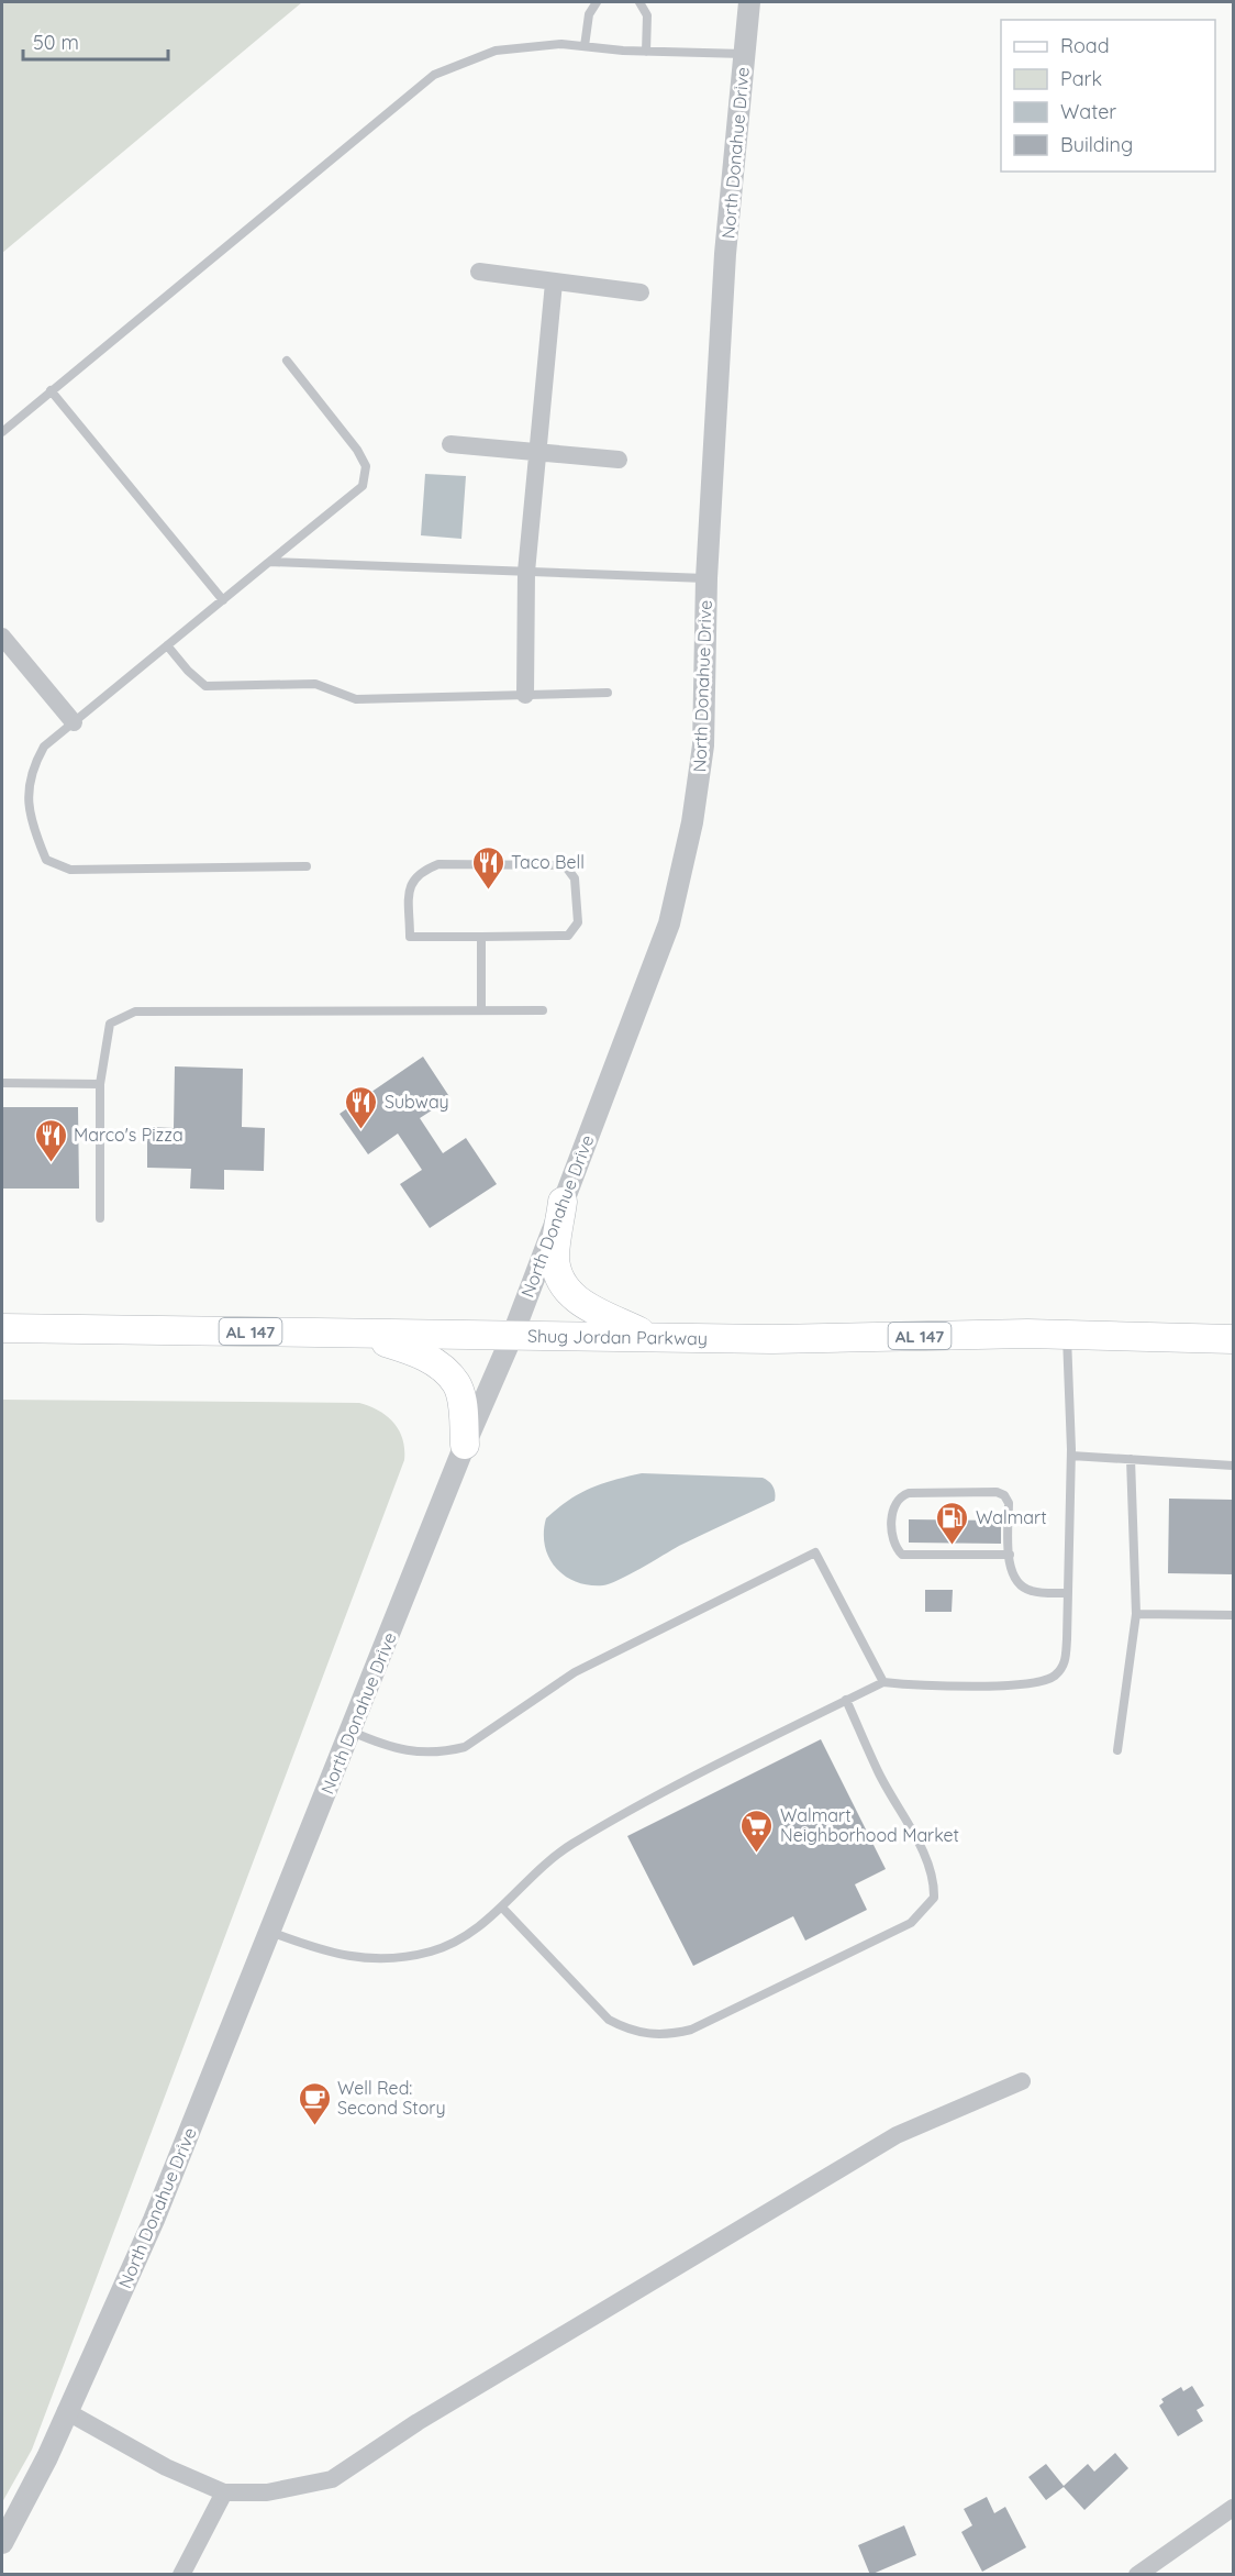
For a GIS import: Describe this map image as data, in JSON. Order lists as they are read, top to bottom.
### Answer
{
  "streets": {
    "main road": ["AL 147", "Shug Jordan Parkway"],
    "street": ["North Donahue Drive"]
  },
  "crossings": [
    ["North Donahue Drive", "Shug Jordan Parkway"]
  ],
  "places": {
    "restaurant": ["Taco Bell", "Subway", "Marco's Pizza"],
    "fuel station": ["Walmart"],
    "supermarket": ["Walmart Neighborhood Market"],
    "cafe": ["Well Red: Second Story"]
  },
  "legend": [
    "Road",
    "Park",
    "Water",
    "Building"
  ],
  "scale_bar": "50 m"
}
